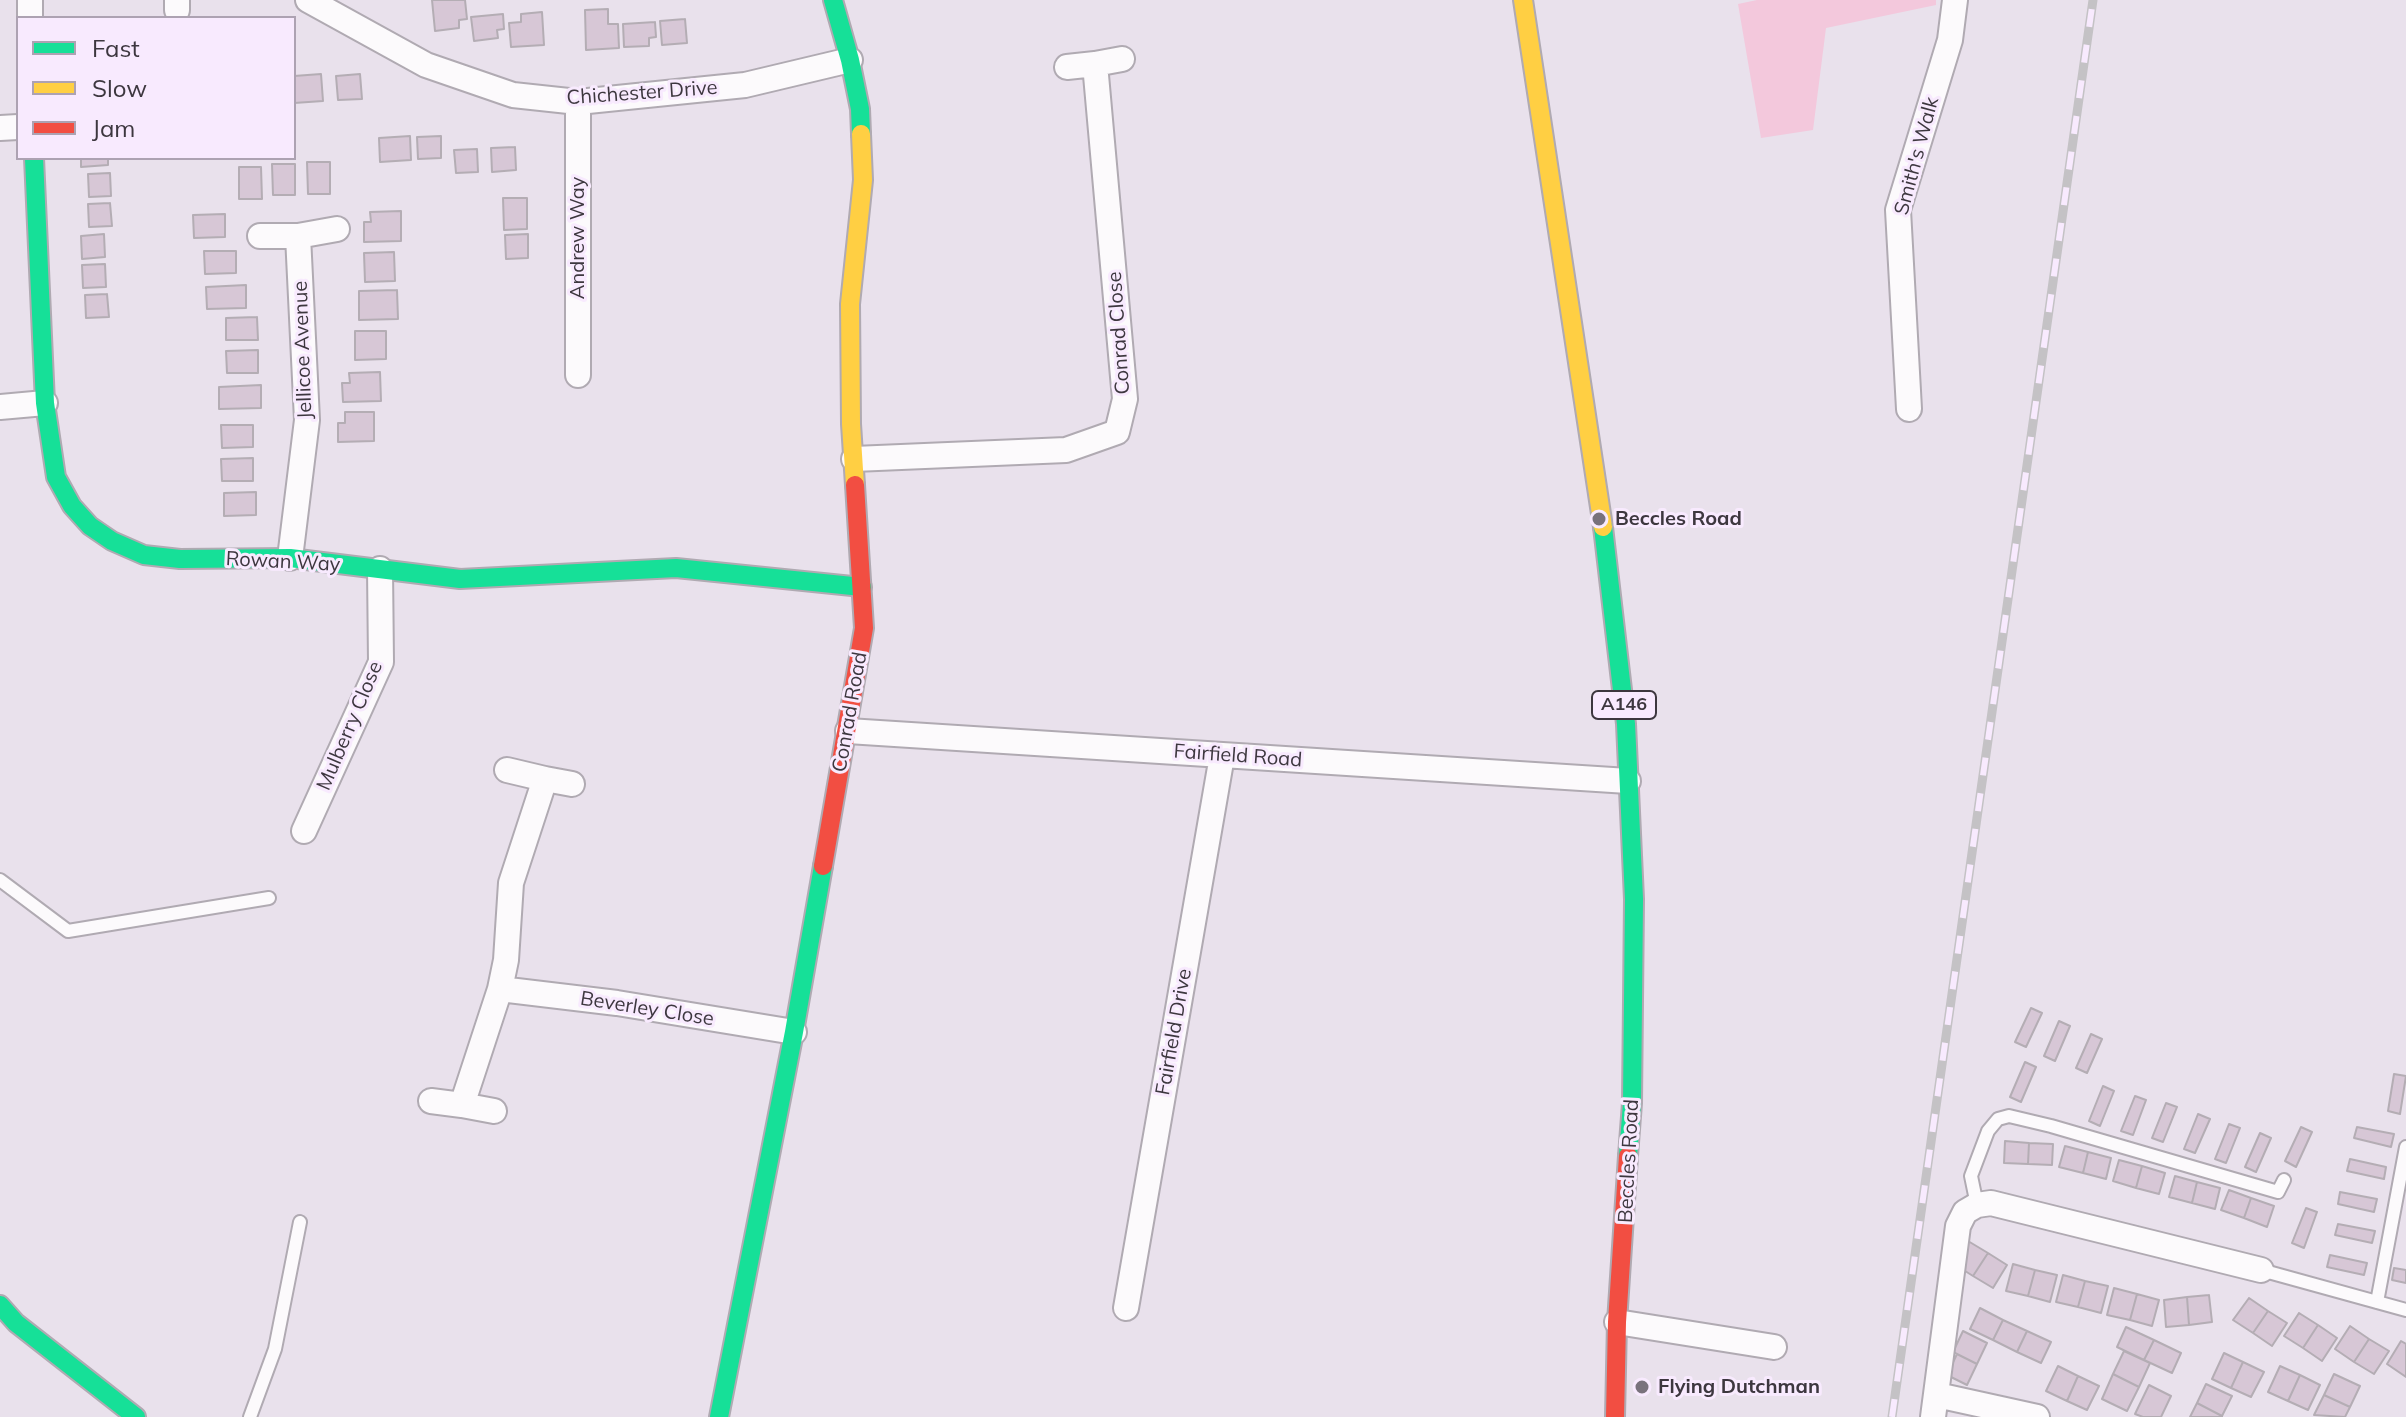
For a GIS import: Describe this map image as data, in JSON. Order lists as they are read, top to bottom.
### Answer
{
  "streets": {
    "main road": [
      "Rowan Way",
      "A146",
      "Conrad Road",
      "Beccles Road"
    ],
    "street": [
      "Chichester Drive",
      "Smith's Walk",
      "Andrew Way",
      "Conrad Close",
      "Jellicoe Avenue",
      "Mulberry Close",
      "Fairfield Road",
      "Beverley Close",
      "Fairfield Drive"
    ]
  },
  "crossings": [
    ["Chichester Drive", "Andrew Way"],
    ["Chichester Drive", "Conrad Road"],
    ["Conrad Close", "Conrad Road"],
    ["Jellicoe Avenue", "Rowan Way"],
    ["Rowan Way", "Conrad Road"],
    ["Rowan Way", "Mulberry Close"],
    ["Conrad Road", "Fairfield Road"],
    ["Conrad Road", "Beverley Close"],
    ["Fairfield Road", "Fairfield Drive"],
    ["Fairfield Road", "Beccles Road"]
  ],
  "places": ["Beccles Road", "Flying Dutchman"],
  "legend": ["Fast", "Slow", "Jam"]
}
